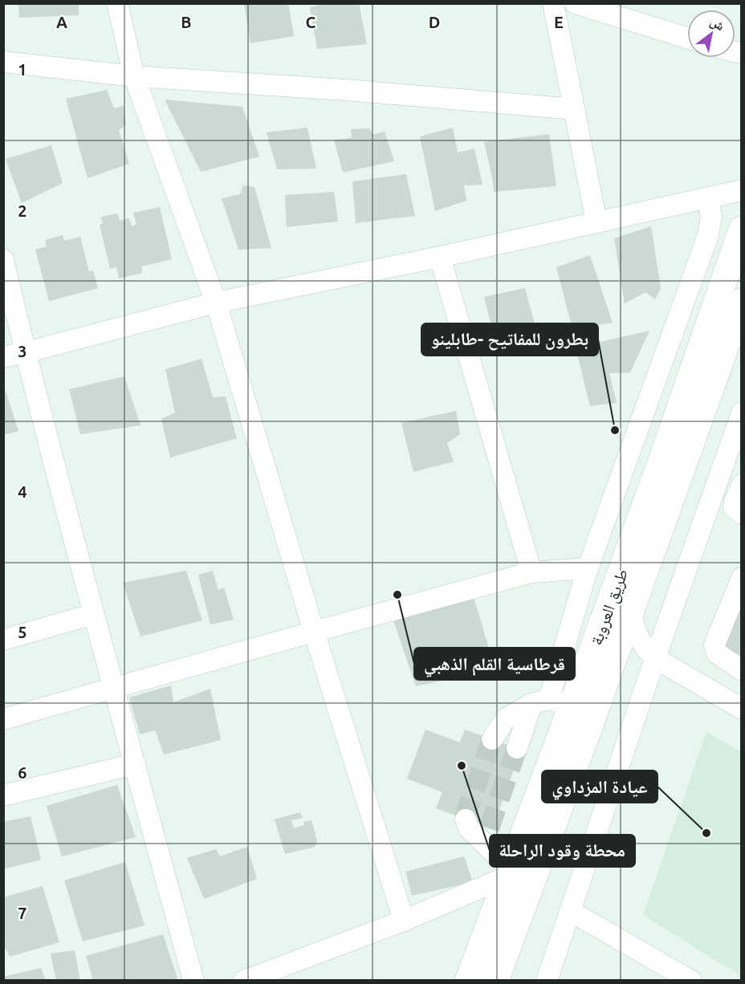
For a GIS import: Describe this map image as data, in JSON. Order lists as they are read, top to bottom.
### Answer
{
  "streets": {
    "highway": ["طريق العروبة"]
  },
  "places": [
    "بطرون للمفاتيح -طابلينو",
    "قرطاسية القلم الذهبي",
    "محطة وقود الراحلة",
    "عيادة المزداوي"
  ],
  "north": "top right",
  "grid": {
    "columns": [
      "A",
      "B",
      "C",
      "D",
      "E"
    ],
    "rows": [
      "1",
      "2",
      "3",
      "4",
      "5",
      "6",
      "7"
    ]
  }
}
